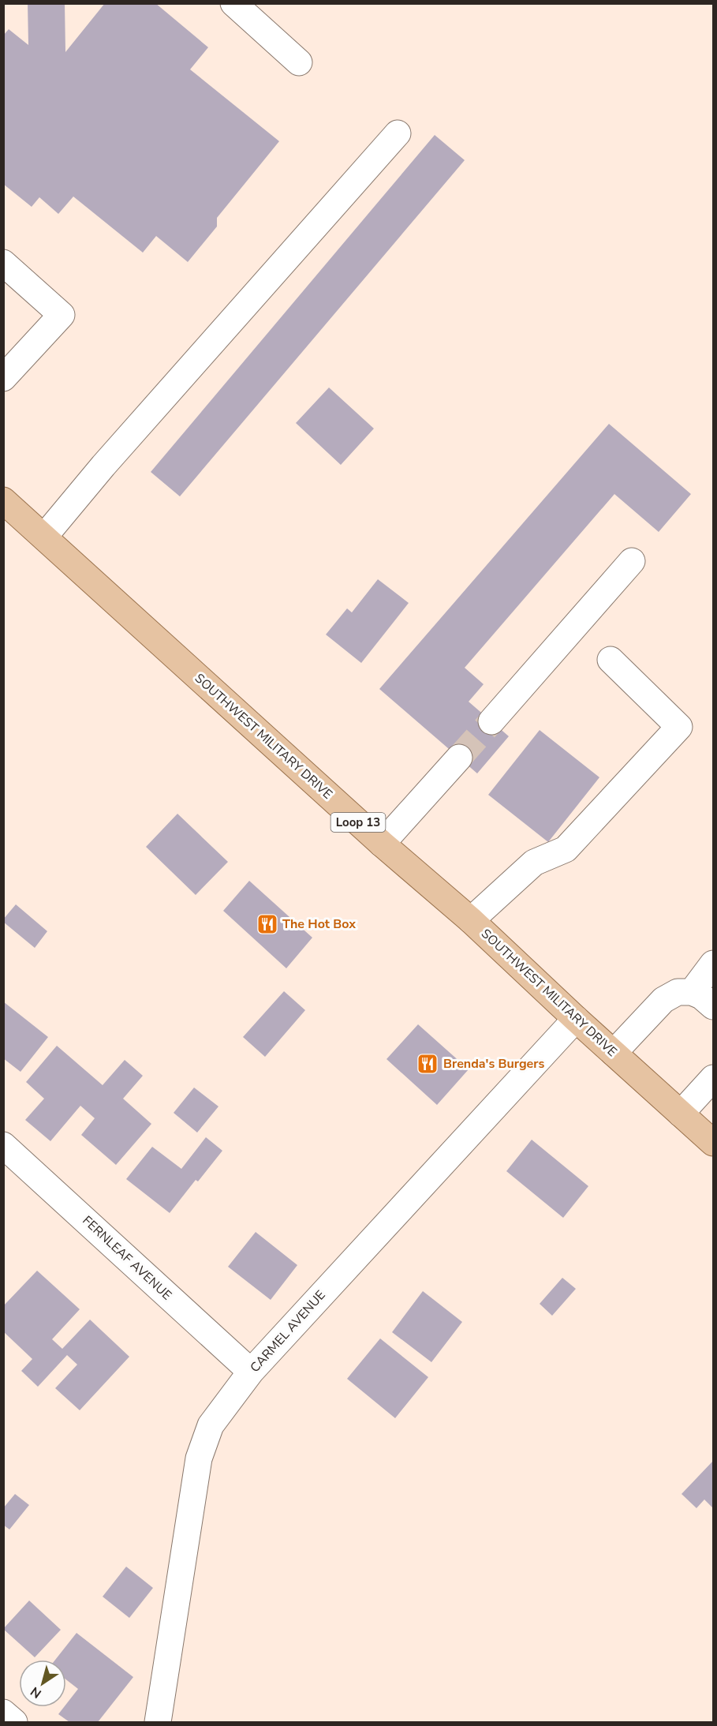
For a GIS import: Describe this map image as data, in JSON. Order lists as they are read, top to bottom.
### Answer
{
  "streets": {
    "main road": ["SOUTHWEST MILITARY DRIVE", "Loop 13"],
    "street": ["FERNLEAF AVENUE", "CARMEL AVENUE"]
  },
  "crossings": [
    ["SOUTHWEST MILITARY DRIVE", "CARMEL AVENUE"],
    ["FERNLEAF AVENUE", "CARMEL AVENUE"]
  ],
  "places": {
    "restaurant": ["The Hot Box", "Brenda's Burgers"]
  },
  "north": "bottom left"
}
